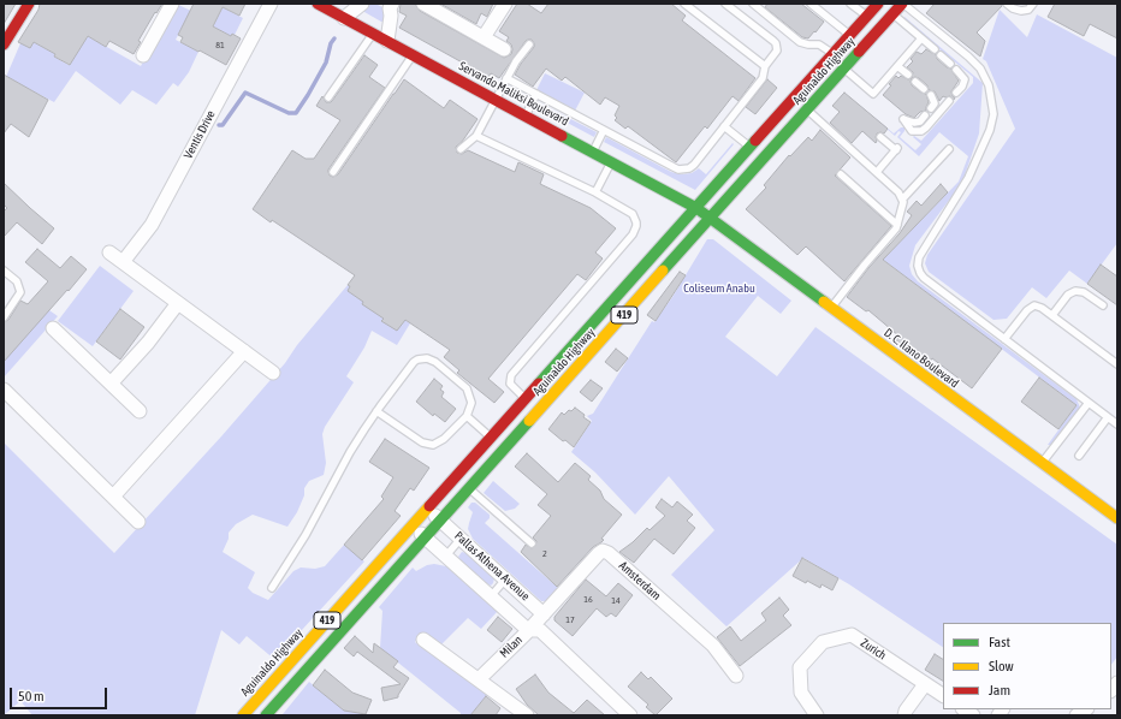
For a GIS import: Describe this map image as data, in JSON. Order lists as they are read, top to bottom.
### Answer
{
  "streets": {
    "main road": [
      "Aguinaldo Highway",
      "Servando Maliksi Boulevard",
      "419",
      "D. C. Ilano Boulevard"
    ],
    "street": [
      "Ventis Drive",
      "Pallas Athena Avenue",
      "Amsterdam",
      "Milan",
      "Zurich"
    ]
  },
  "crossings": [
    ["Aguinaldo Highway", "Servando Maliksi Boulevard"],
    ["Aguinaldo Highway", "D. C. Ilano Boulevard"],
    ["Aguinaldo Highway", "Pallas Athena Avenue"],
    ["Servando Maliksi Boulevard", "D. C. Ilano Boulevard"],
    ["Pallas Athena Avenue", "Amsterdam"],
    ["Pallas Athena Avenue", "Milan"]
  ],
  "parks": ["Coliseum Anabu"],
  "house_numbers": [
    "81",
    "2",
    "16",
    "14",
    "17"
  ],
  "legend": ["Fast", "Slow", "Jam"],
  "scale_bar": "50 m"
}
